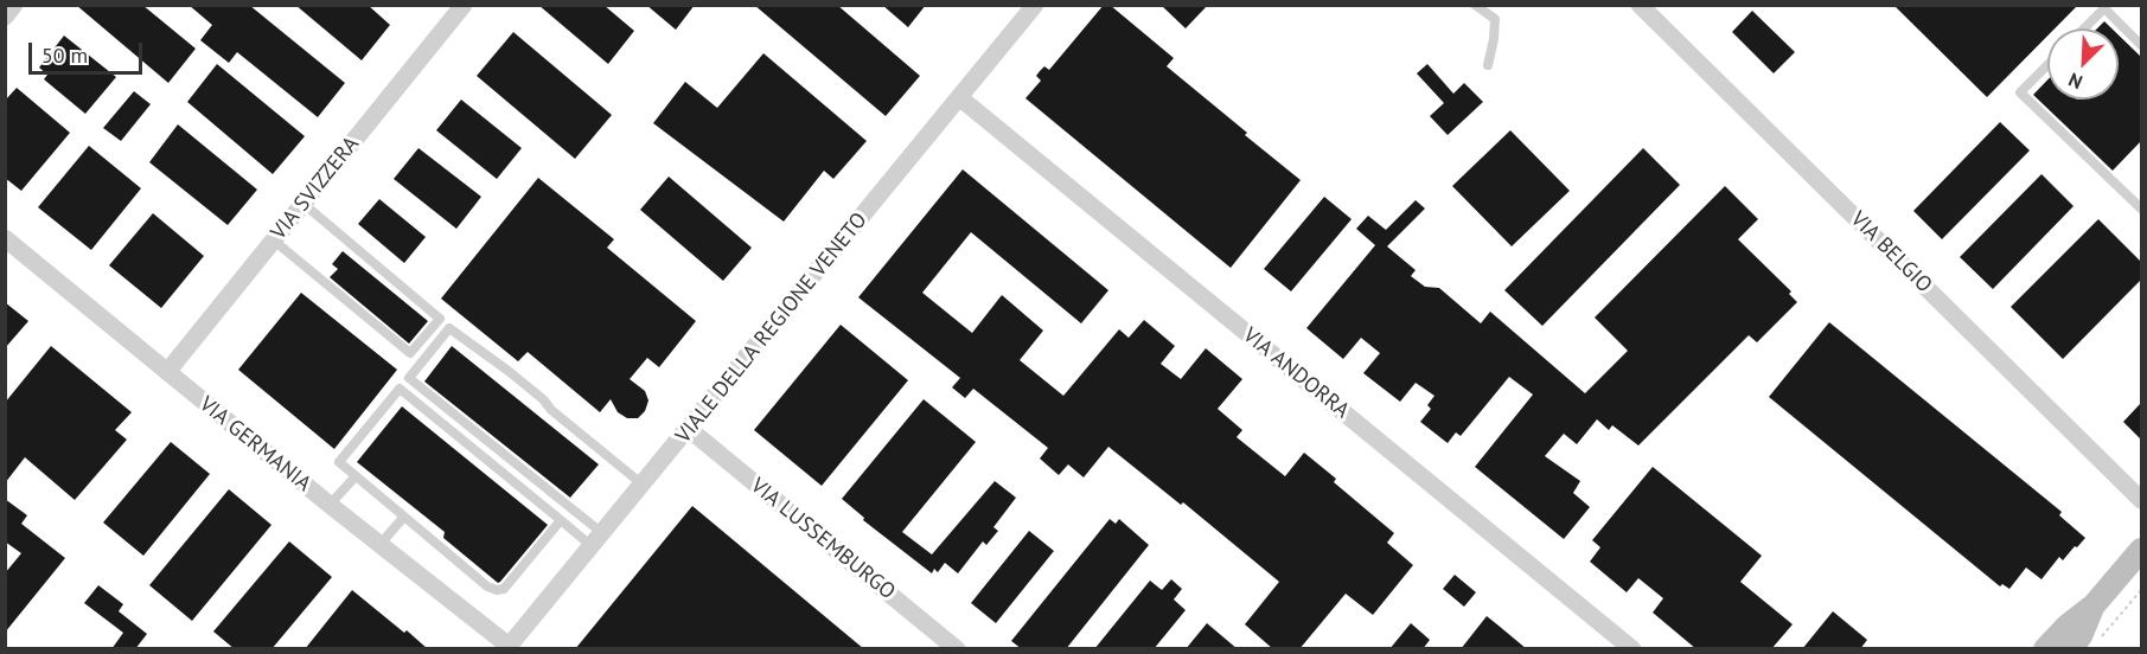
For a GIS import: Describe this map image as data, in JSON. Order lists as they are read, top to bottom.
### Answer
{
  "streets": {
    "street": [
      "VIA SVIZZERA",
      "VIA BELGIO",
      "VIALE DELLA REGIONE VENETO",
      "VIA ANDORRA",
      "VIA GERMANIA",
      "VIA LUSSEMBURGO"
    ]
  },
  "crossings": [
    ["VIA SVIZZERA", "VIA GERMANIA"],
    ["VIALE DELLA REGIONE VENETO", "VIA ANDORRA"],
    ["VIALE DELLA REGIONE VENETO", "VIA GERMANIA"],
    ["VIALE DELLA REGIONE VENETO", "VIA LUSSEMBURGO"]
  ],
  "scale_bar": "50 m",
  "north": "bottom left"
}
